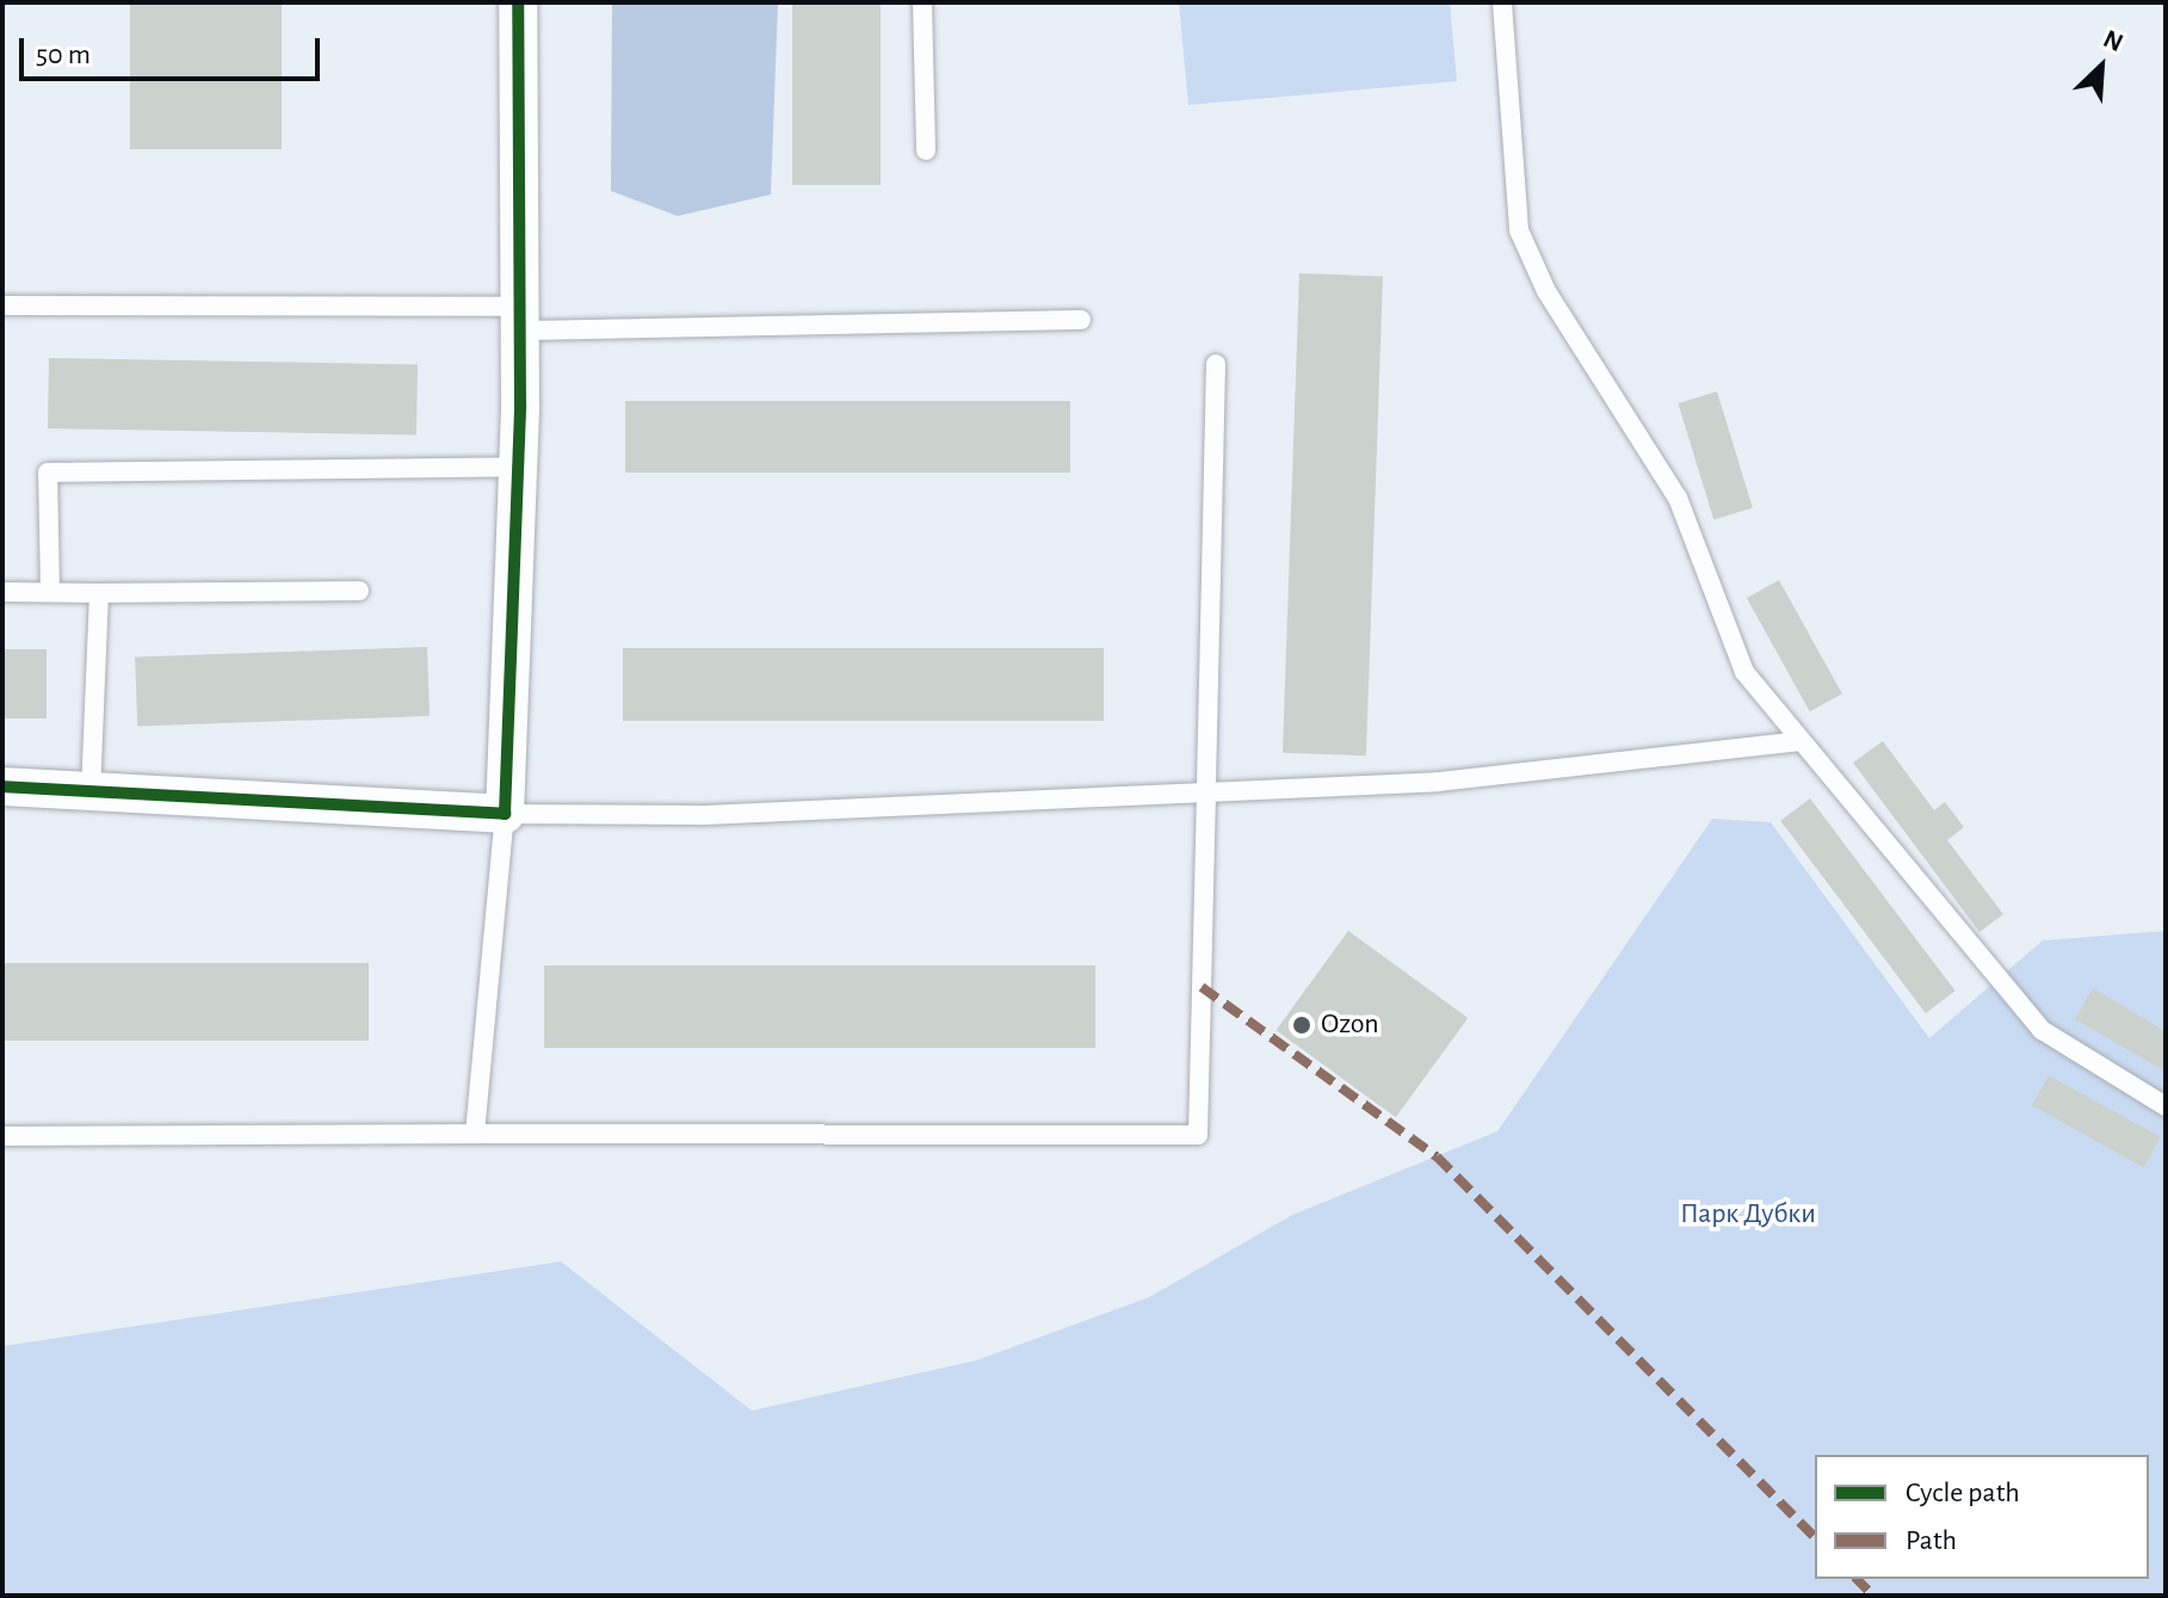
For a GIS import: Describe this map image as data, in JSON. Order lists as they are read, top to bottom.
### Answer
{
  "parks": ["Парк Дубки"],
  "places": ["Ozon"],
  "legend": ["Cycle path", "Path"],
  "scale_bar": "50 m",
  "north": "top right"
}
